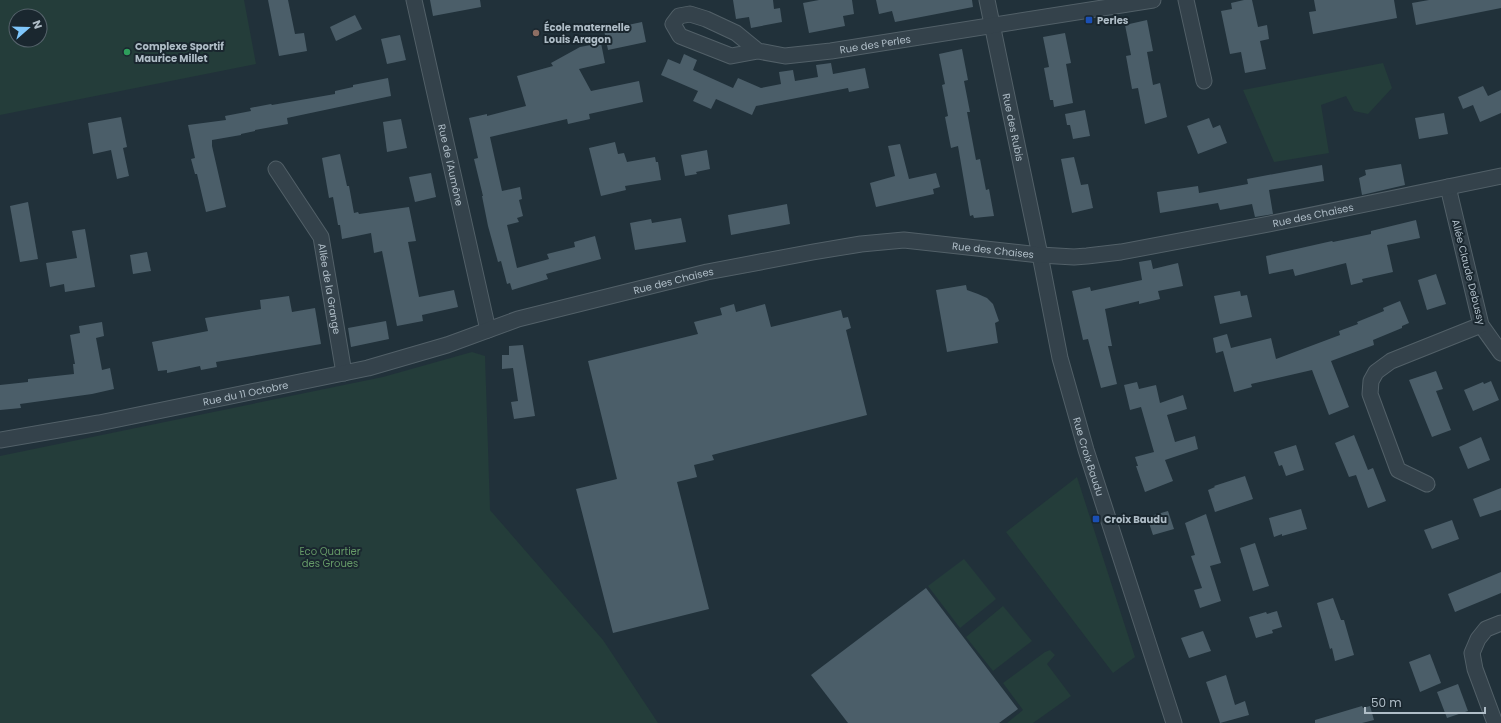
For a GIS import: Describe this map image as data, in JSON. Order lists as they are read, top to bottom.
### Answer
{
  "streets": {
    "street": [
      "Rue des Perles",
      "Rue des Rubis",
      "Rue de l'Aumône",
      "Rue des Chaises",
      "Allée Claude Debussy",
      "Allée de la Grange",
      "Rue du 11 Octobre",
      "Rue Croix Baudu"
    ]
  },
  "crossings": [
    ["Rue des Perles", "Rue des Rubis"],
    ["Rue des Rubis", "Rue des Chaises"],
    ["Rue des Rubis", "Rue Croix Baudu"],
    ["Rue de l'Aumône", "Rue des Chaises"],
    ["Rue de l'Aumône", "Rue du 11 Octobre"],
    ["Rue des Chaises", "Allée Claude Debussy"],
    ["Rue des Chaises", "Rue du 11 Octobre"],
    ["Rue des Chaises", "Rue Croix Baudu"],
    ["Allée de la Grange", "Rue du 11 Octobre"]
  ],
  "parks": ["Eco Quartier des Groues"],
  "places": {
    "transit": ["Perles", "Croix Baudu"],
    "other": ["École maternelle Louis Aragon", "Complexe Sportif Maurice Millet"]
  },
  "scale_bar": "50 m",
  "north": "right"
}
